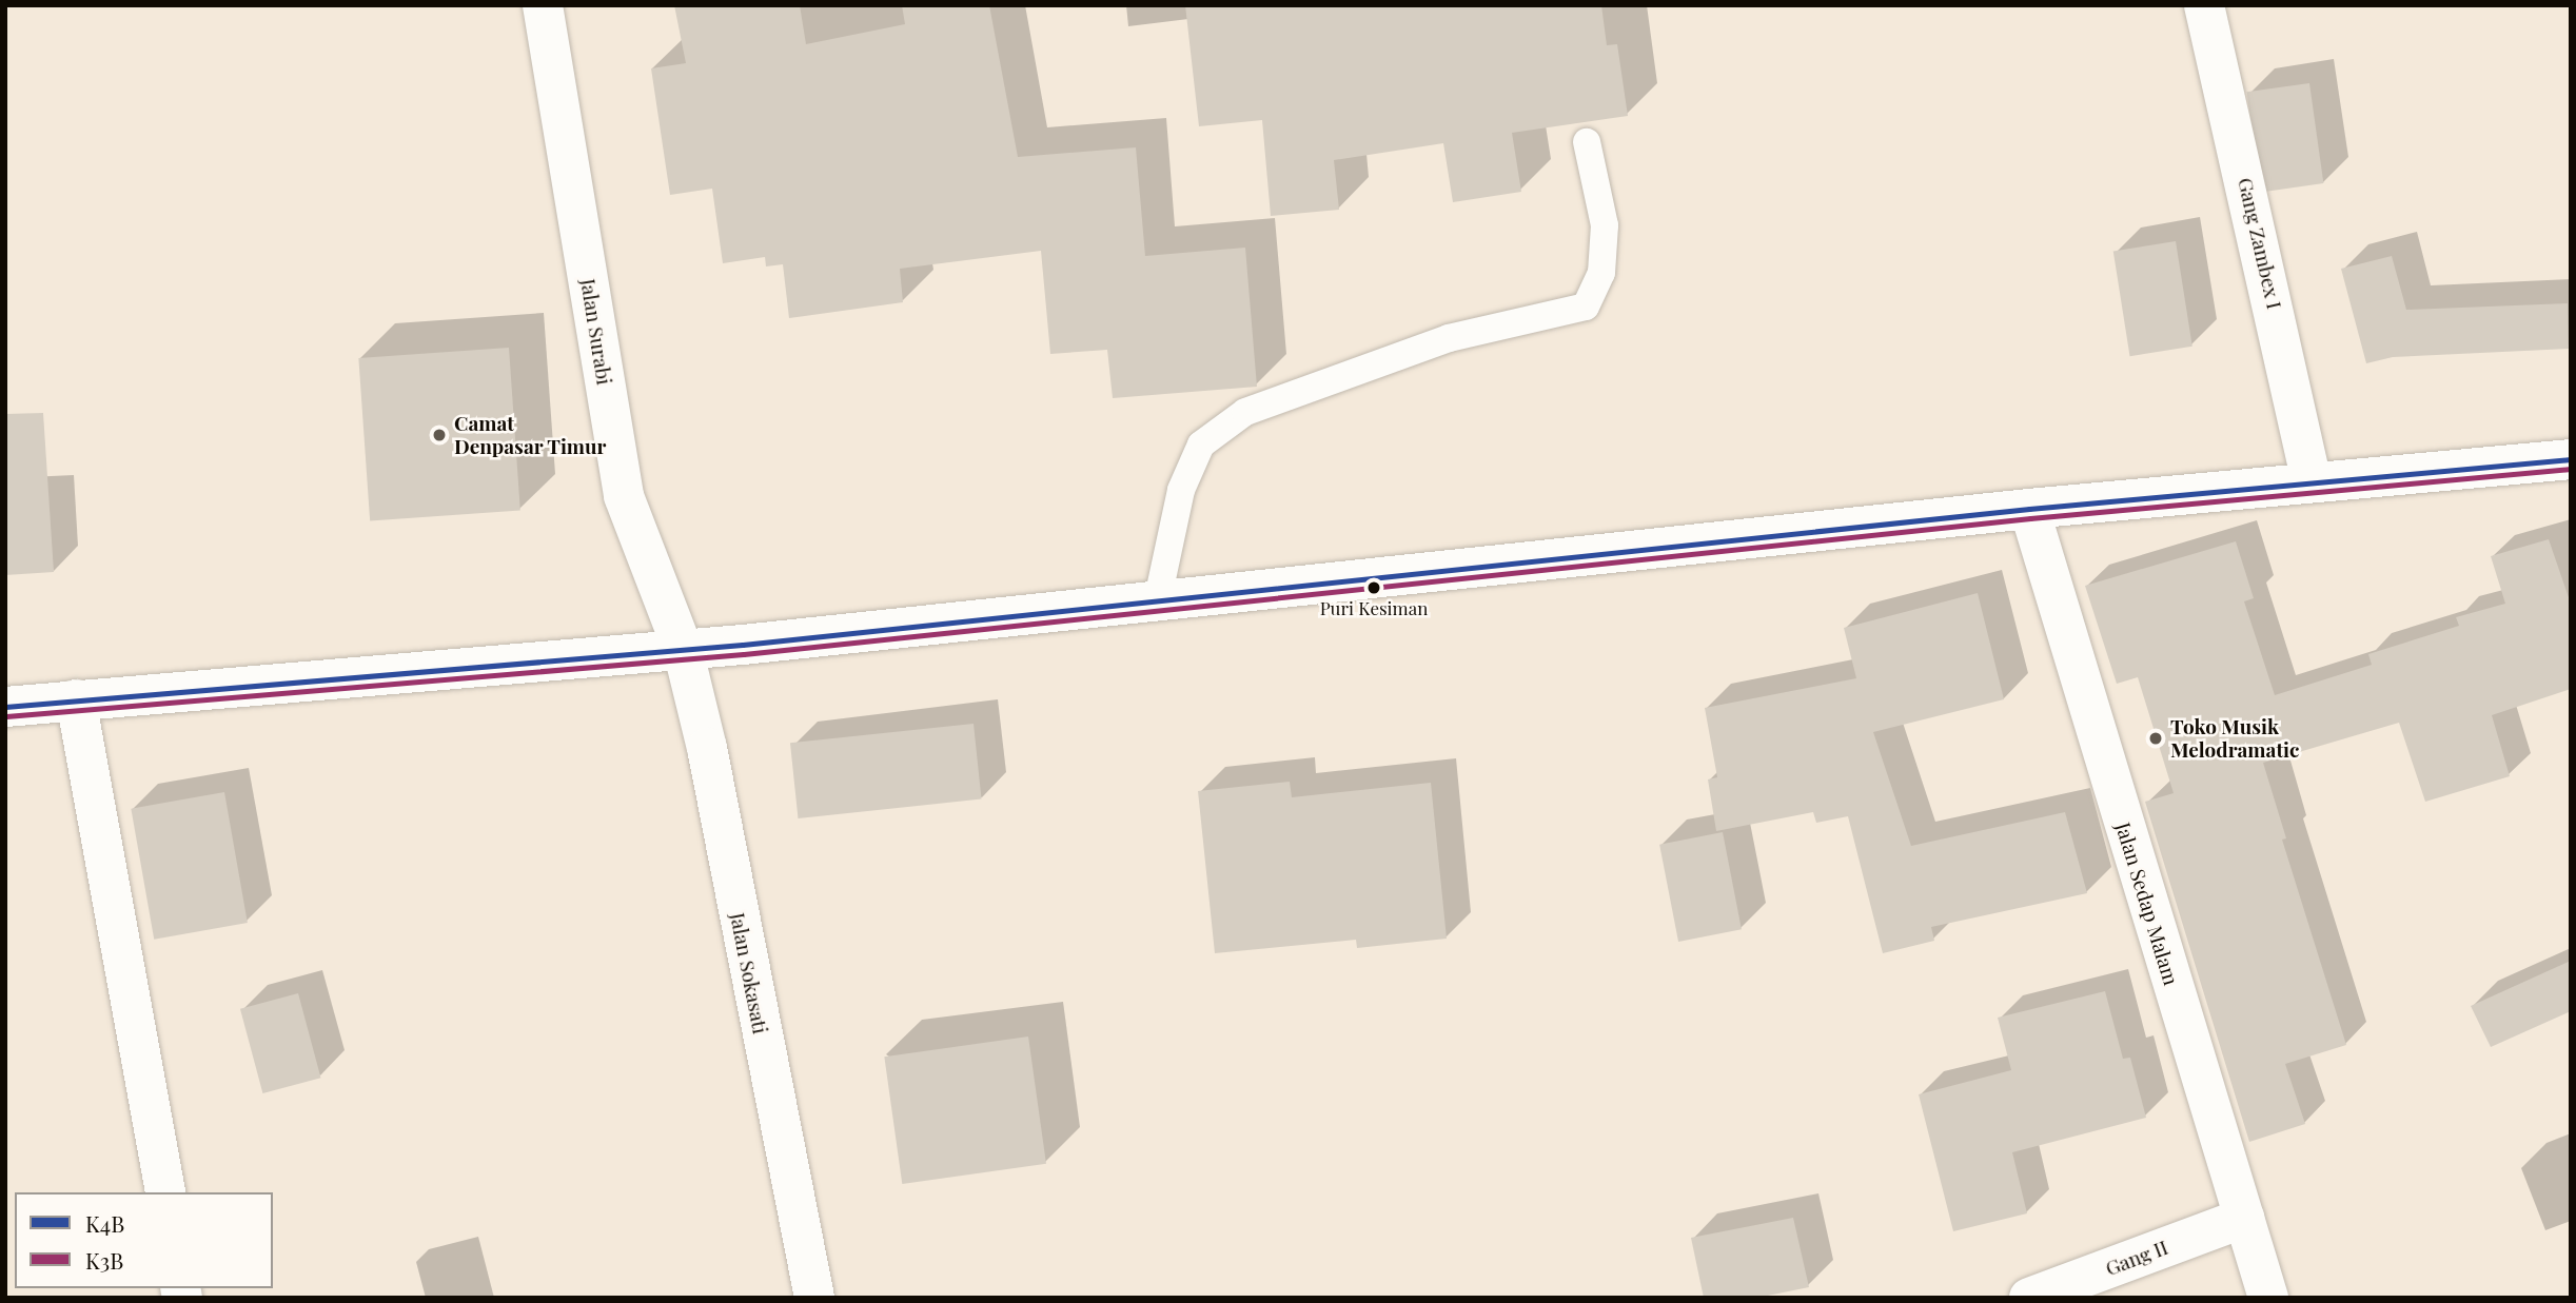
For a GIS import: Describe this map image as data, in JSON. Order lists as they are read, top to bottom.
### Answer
{
  "streets": {
    "street": [
      "Gang Zambex I",
      "Jalan Surabi",
      "Jalan Sedap Malam",
      "Jalan Sokasati",
      "Gang II"
    ]
  },
  "crossings": [
    ["Jalan Surabi", "Jalan Sokasati"],
    ["Jalan Sedap Malam", "Gang II"]
  ],
  "places": ["Camat Denpasar Timur", "Puri Kesiman", "Toko Musik Melodramatic"],
  "lines": ["transit line K4B", "transit line K3B"],
  "legend": ["K4B", "K3B"]
}
